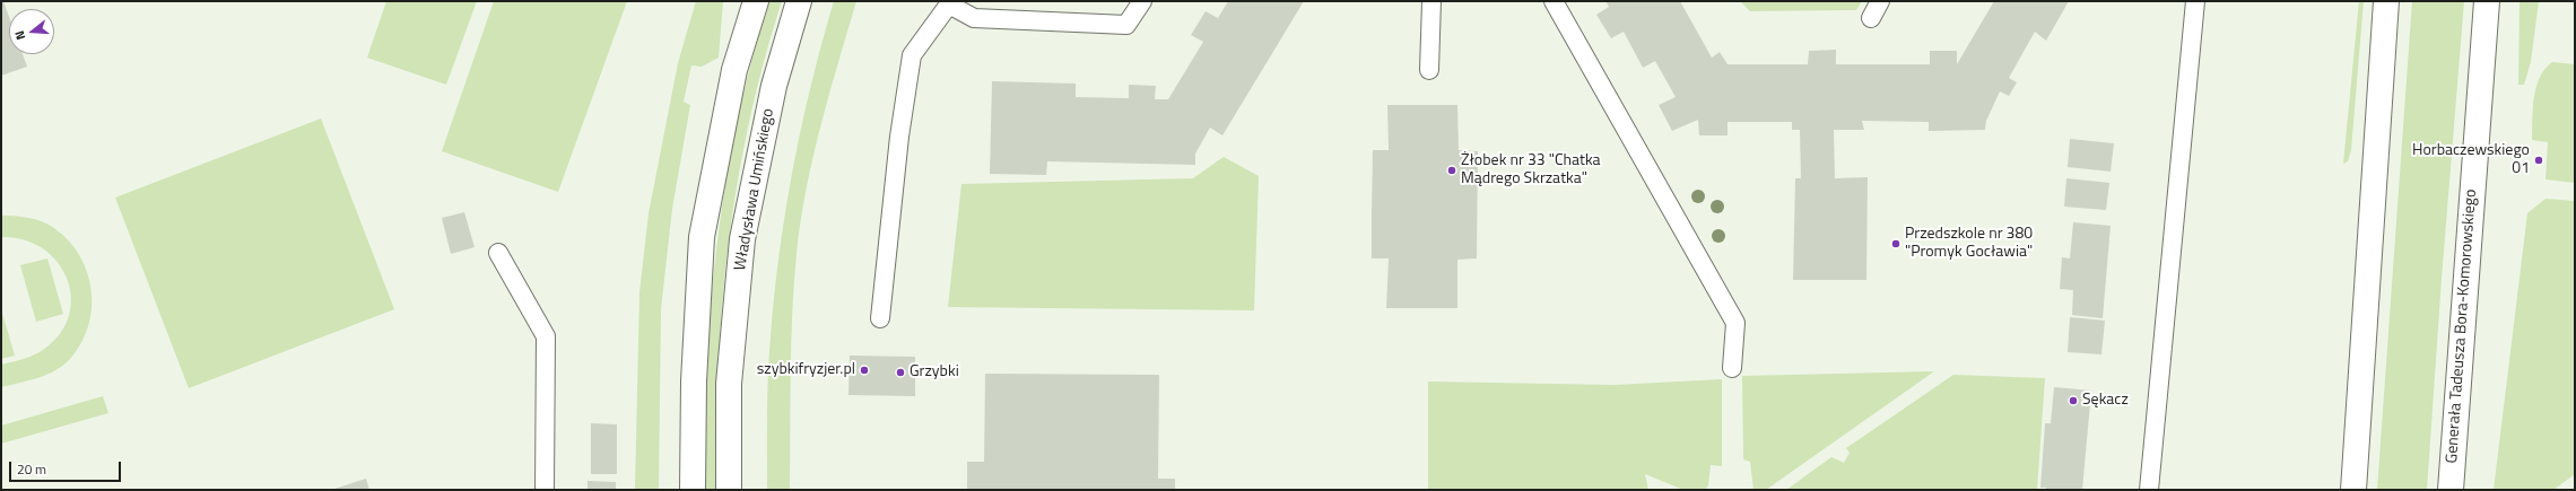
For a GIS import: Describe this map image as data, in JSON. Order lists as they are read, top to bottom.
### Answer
{
  "streets": {
    "street": ["Władysława Umińskiego", "Generała Tadeusza Bora-Komorowskiego"]
  },
  "places": [
    "Horbaczewskiego 01",
    "Żłobek nr 33 \"Chatka Mądrego Skrzatka\"",
    "Przedszkole nr 380 \"Promyk Gocławia\"",
    "szybkifryzjer.pl",
    "Grzybki",
    "Sękacz"
  ],
  "scale_bar": "20 m",
  "north": "left"
}
